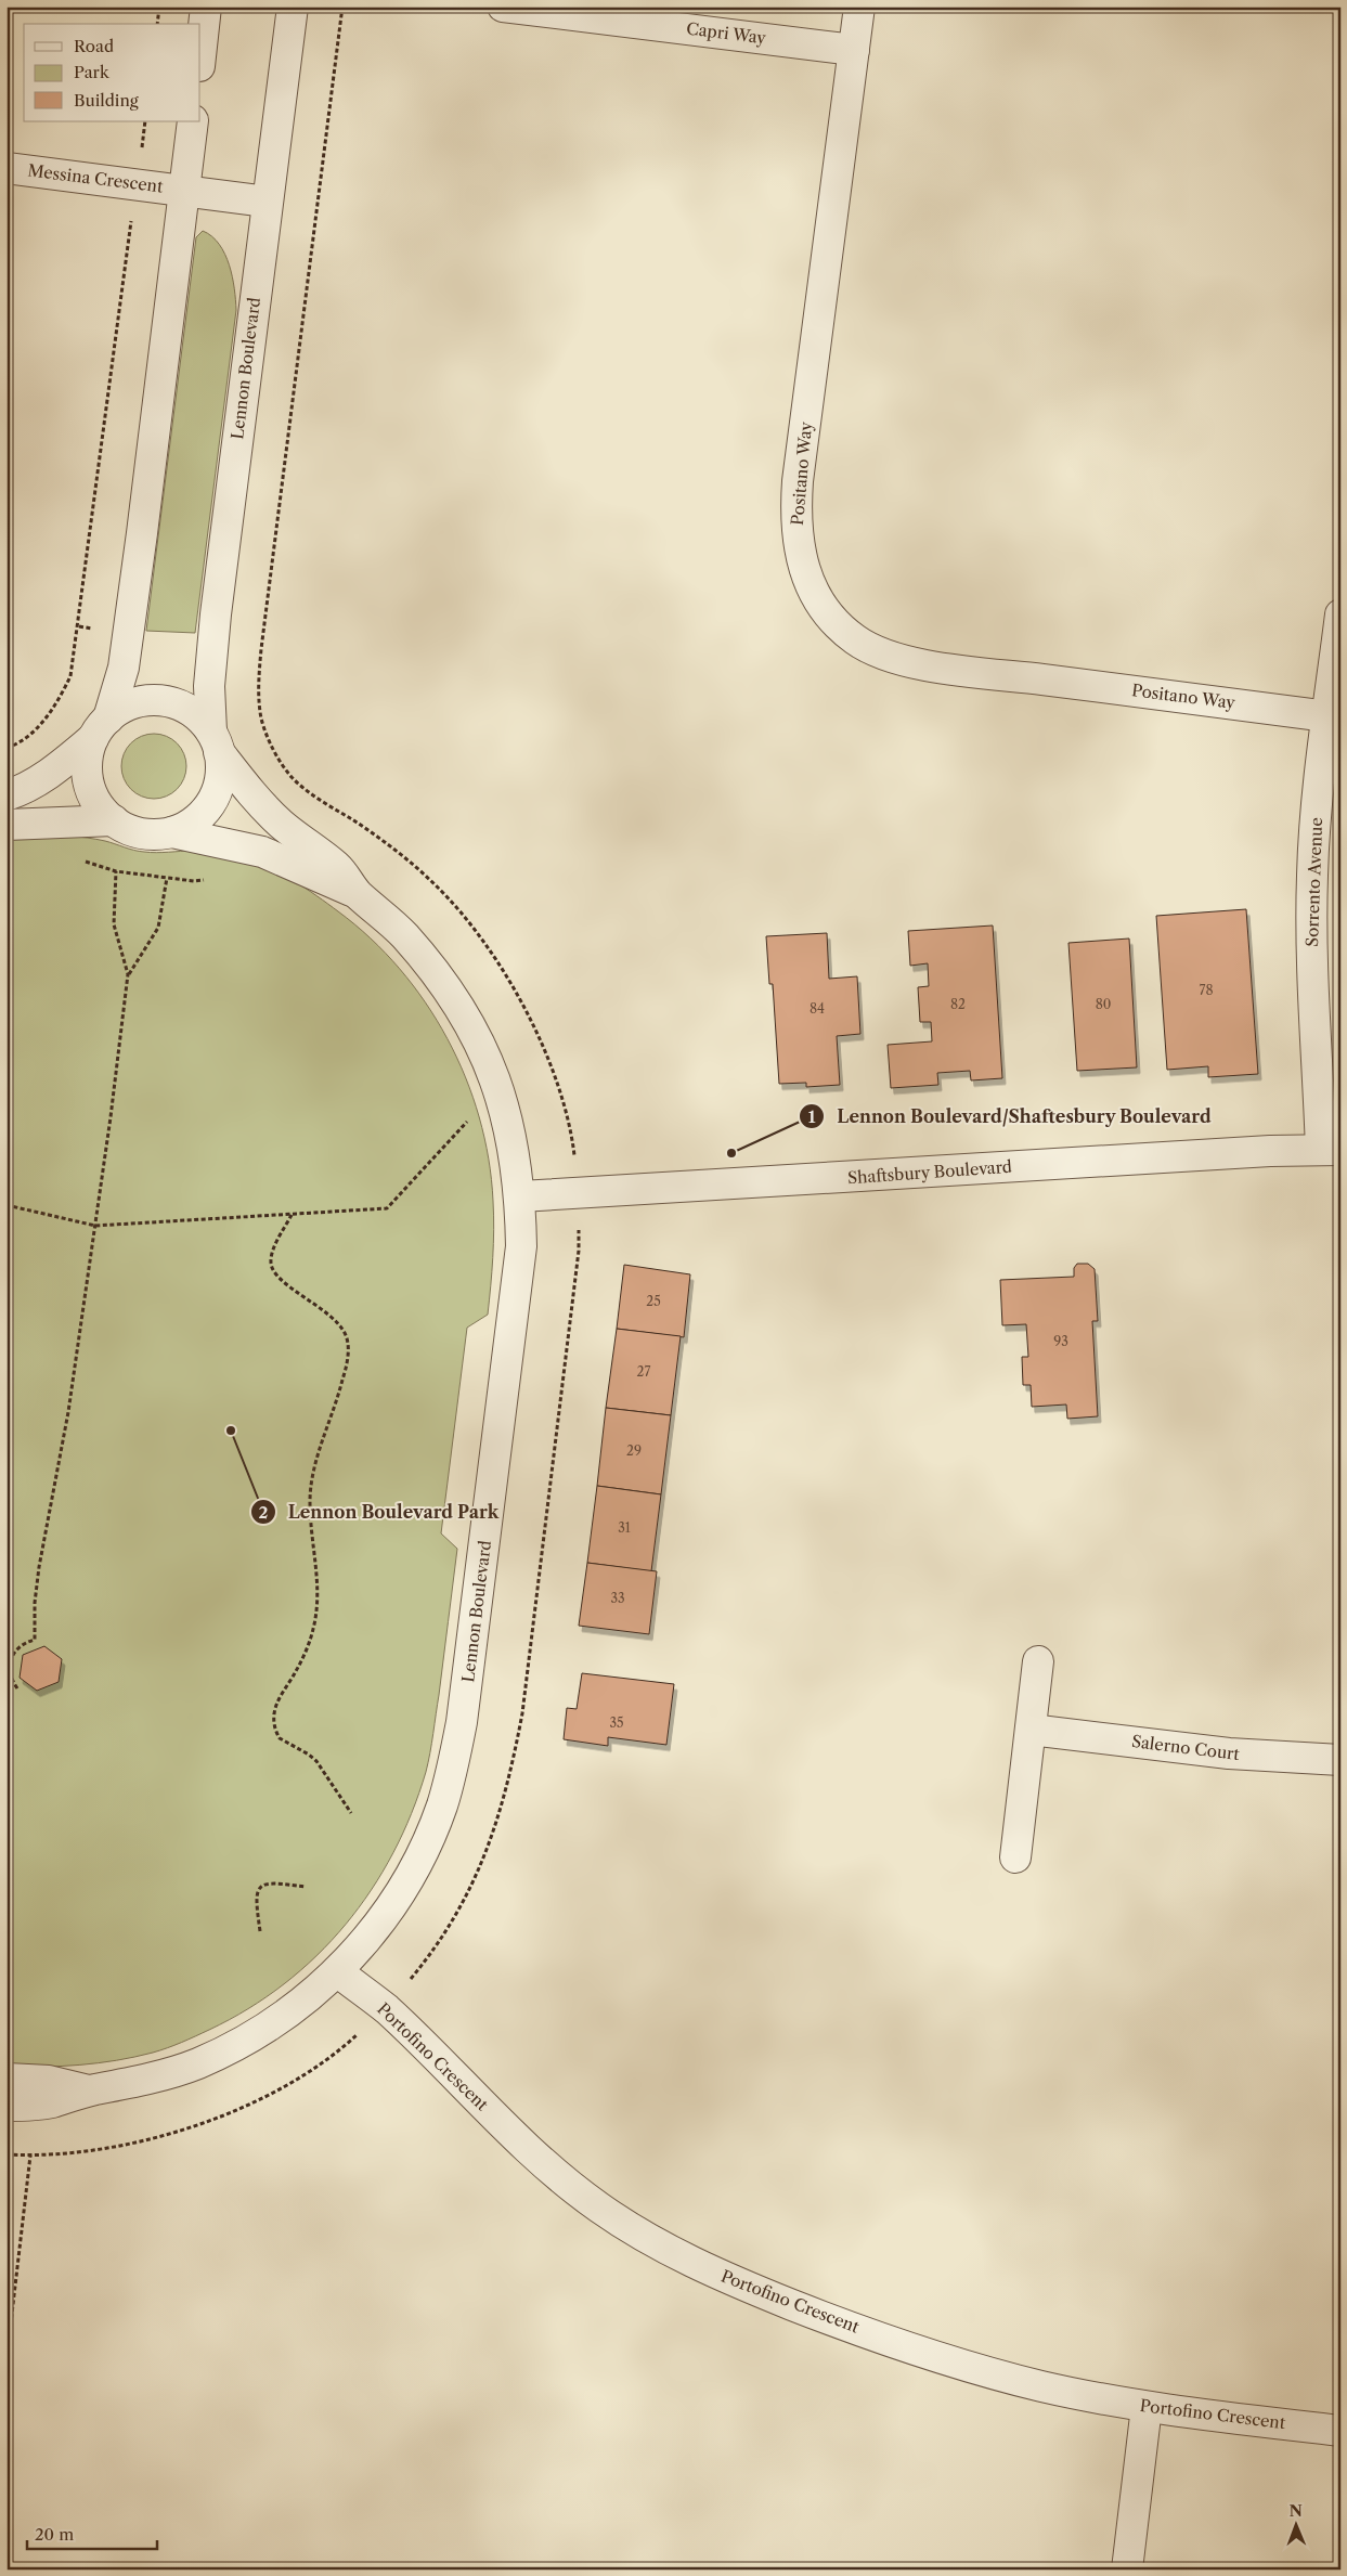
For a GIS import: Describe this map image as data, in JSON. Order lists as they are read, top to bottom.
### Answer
{
  "streets": {
    "street": [
      "Capri Way",
      "Messina Crescent",
      "Lennon Boulevard",
      "Positano Way",
      "Sorrento Avenue",
      "Shaftsbury Boulevard",
      "Salerno Court",
      "Portofino Crescent"
    ]
  },
  "crossings": [
    ["Capri Way", "Positano Way"],
    ["Messina Crescent", "Lennon Boulevard"],
    ["Lennon Boulevard", "Shaftsbury Boulevard"],
    ["Lennon Boulevard", "Portofino Crescent"],
    ["Positano Way", "Sorrento Avenue"],
    ["Sorrento Avenue", "Shaftsbury Boulevard"]
  ],
  "places": ["Lennon Boulevard/Shaftesbury Boulevard", "Lennon Boulevard Park"],
  "house_numbers": [
    "78",
    "82",
    "80",
    "84",
    "25",
    "93",
    "27",
    "29",
    "31",
    "33",
    "35"
  ],
  "legend": ["Road", "Park", "Building"],
  "scale_bar": "20 m",
  "north": "top"
}
